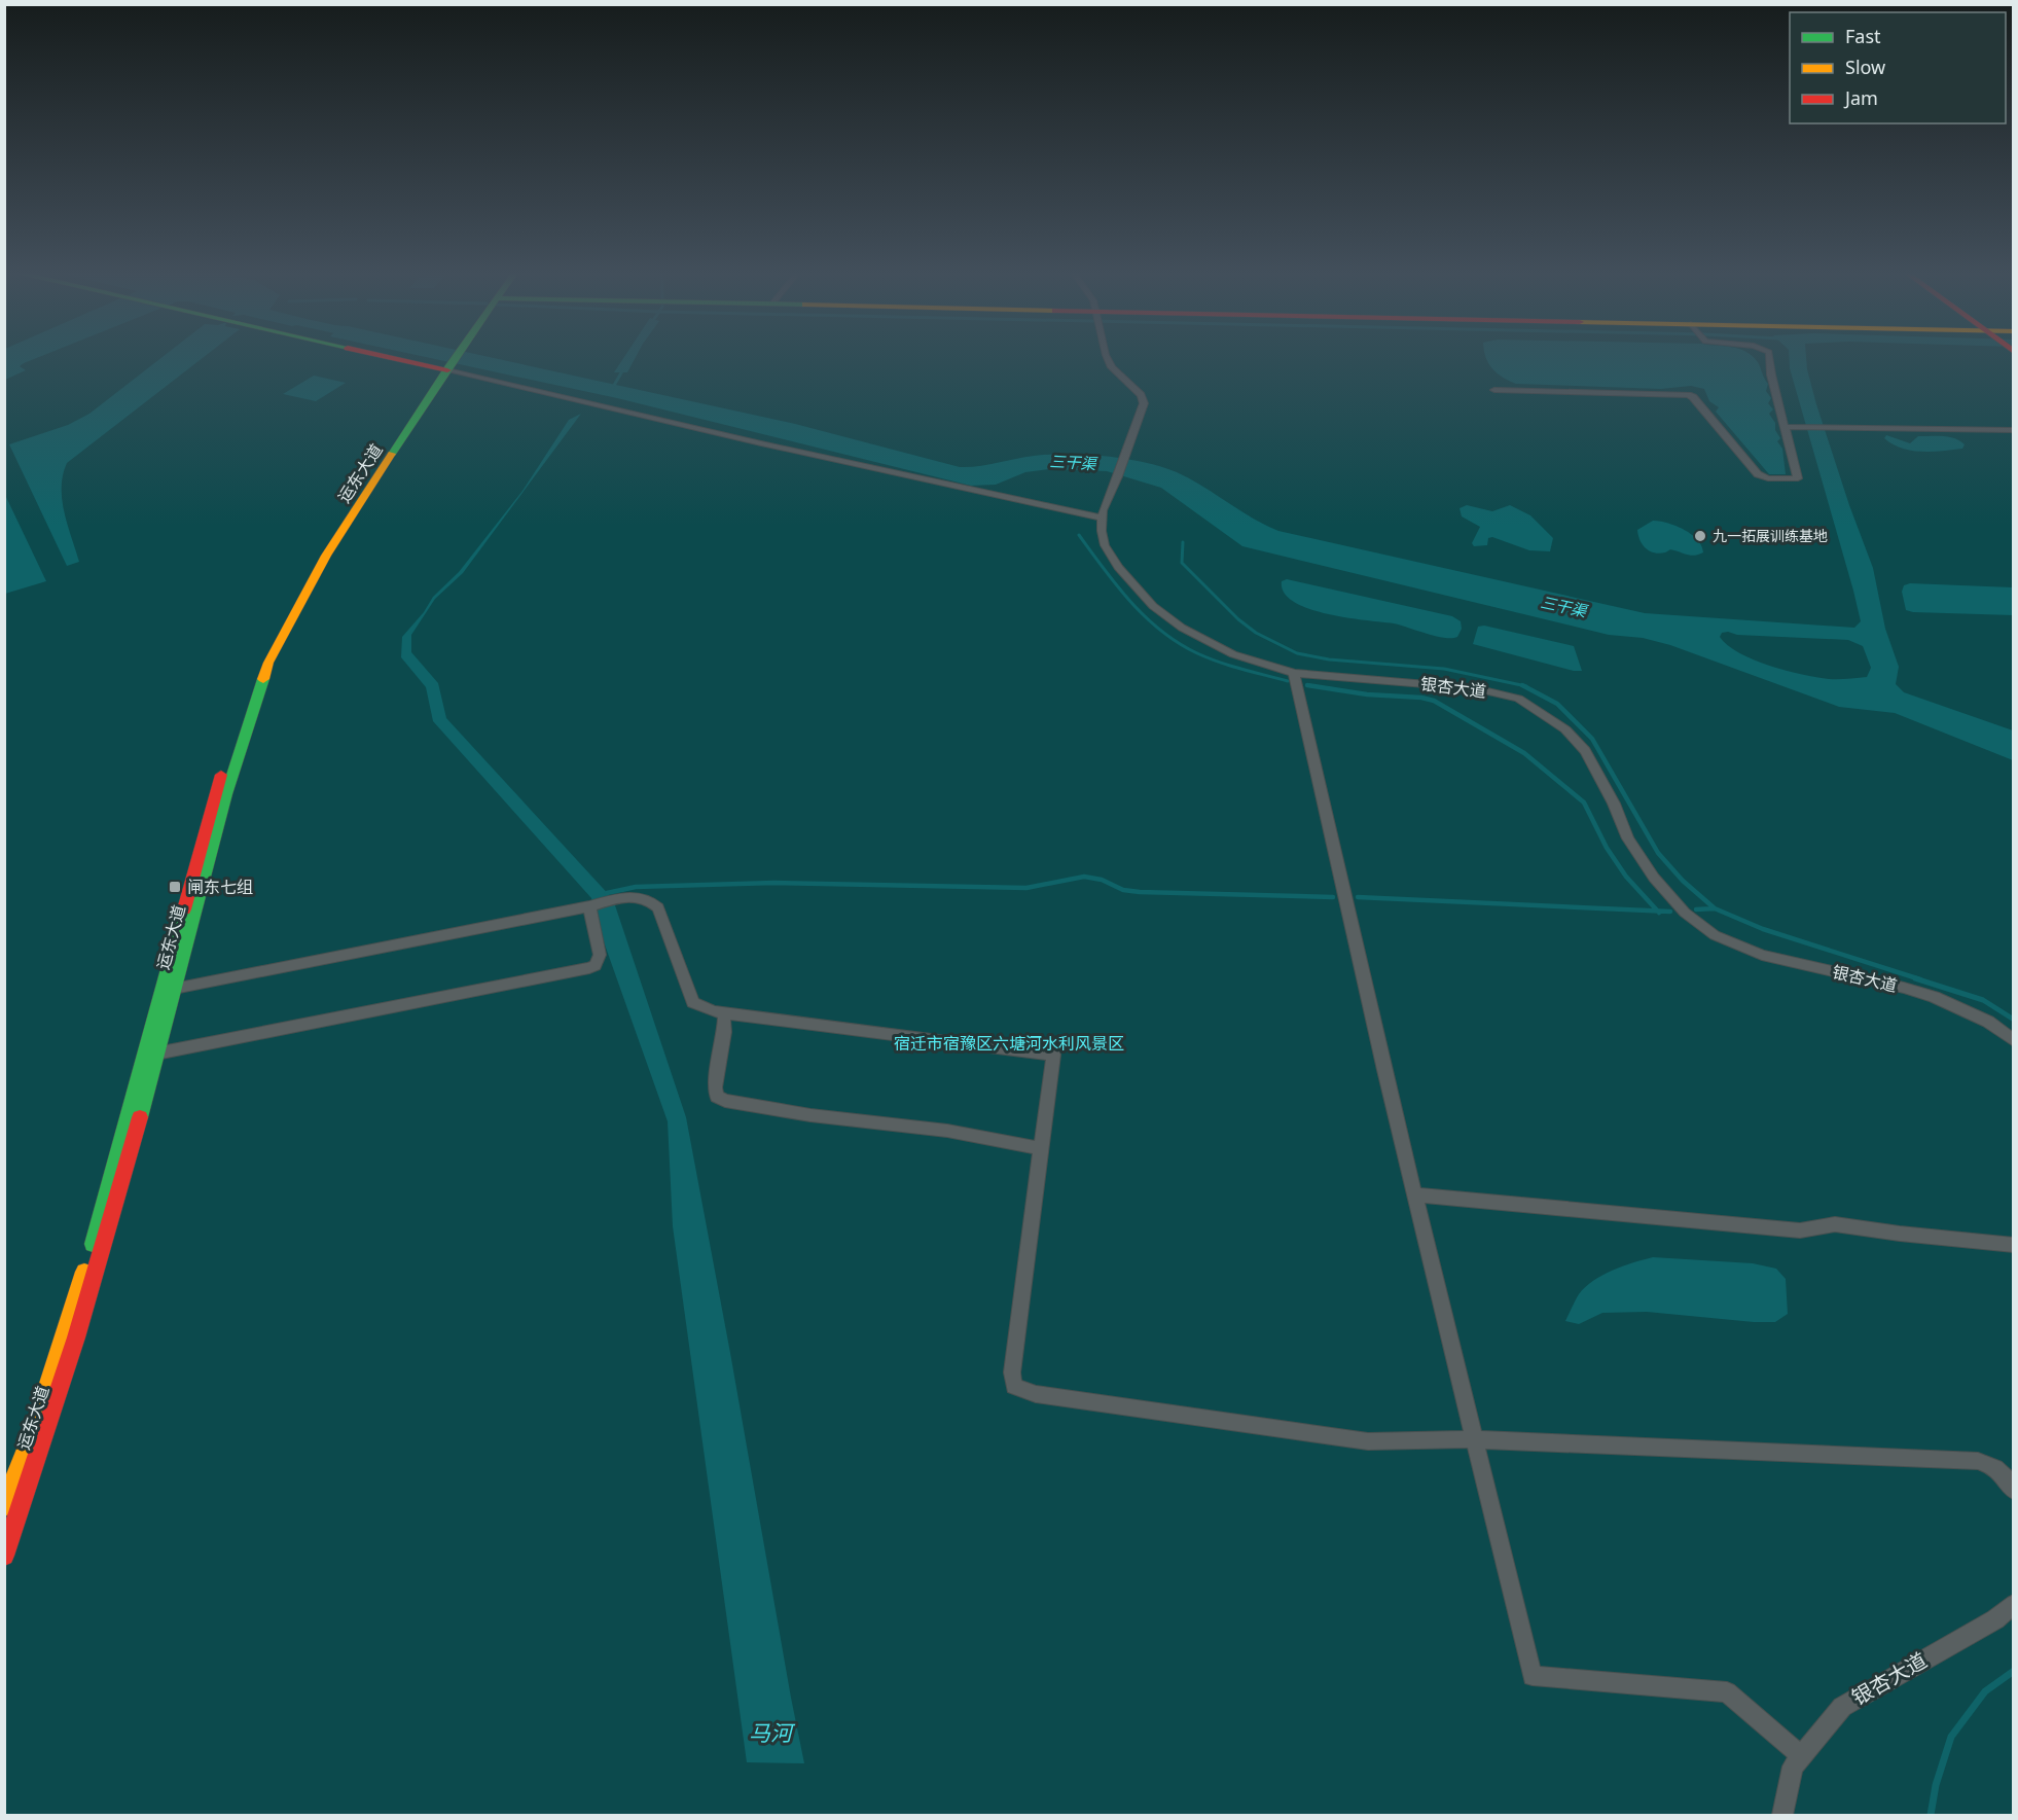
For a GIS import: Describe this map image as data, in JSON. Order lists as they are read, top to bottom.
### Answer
{
  "streets": {
    "street": ["运东大道", "银杏大道"]
  },
  "water": ["三干渠", "马河"],
  "parks": ["宿迁市宿豫区六塘河水利风景区"],
  "places": {
    "other": ["九一拓展训练基地"],
    "transit": ["闸东七组"]
  },
  "legend": ["Fast", "Slow", "Jam"]
}
